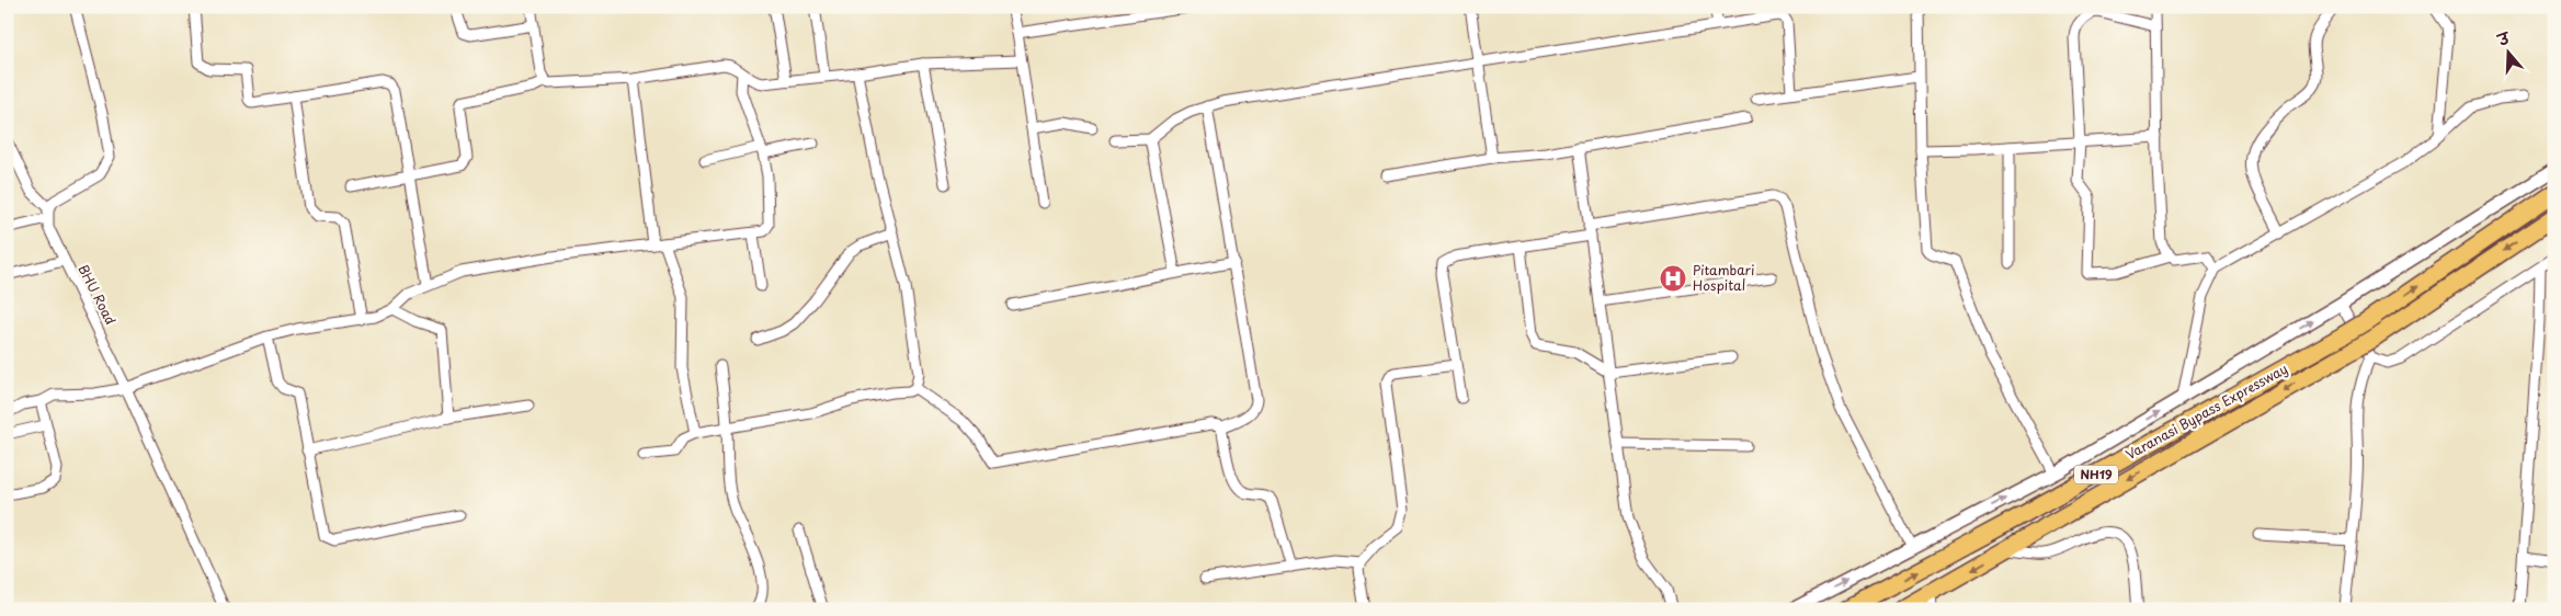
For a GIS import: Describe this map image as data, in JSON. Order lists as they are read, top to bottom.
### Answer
{
  "streets": {
    "highway": ["Varanasi Bypass Expressway", "NH19"],
    "street": ["BHU Road"]
  },
  "places": {
    "hospital": ["Pitambari Hospital"]
  },
  "north": "top"
}
